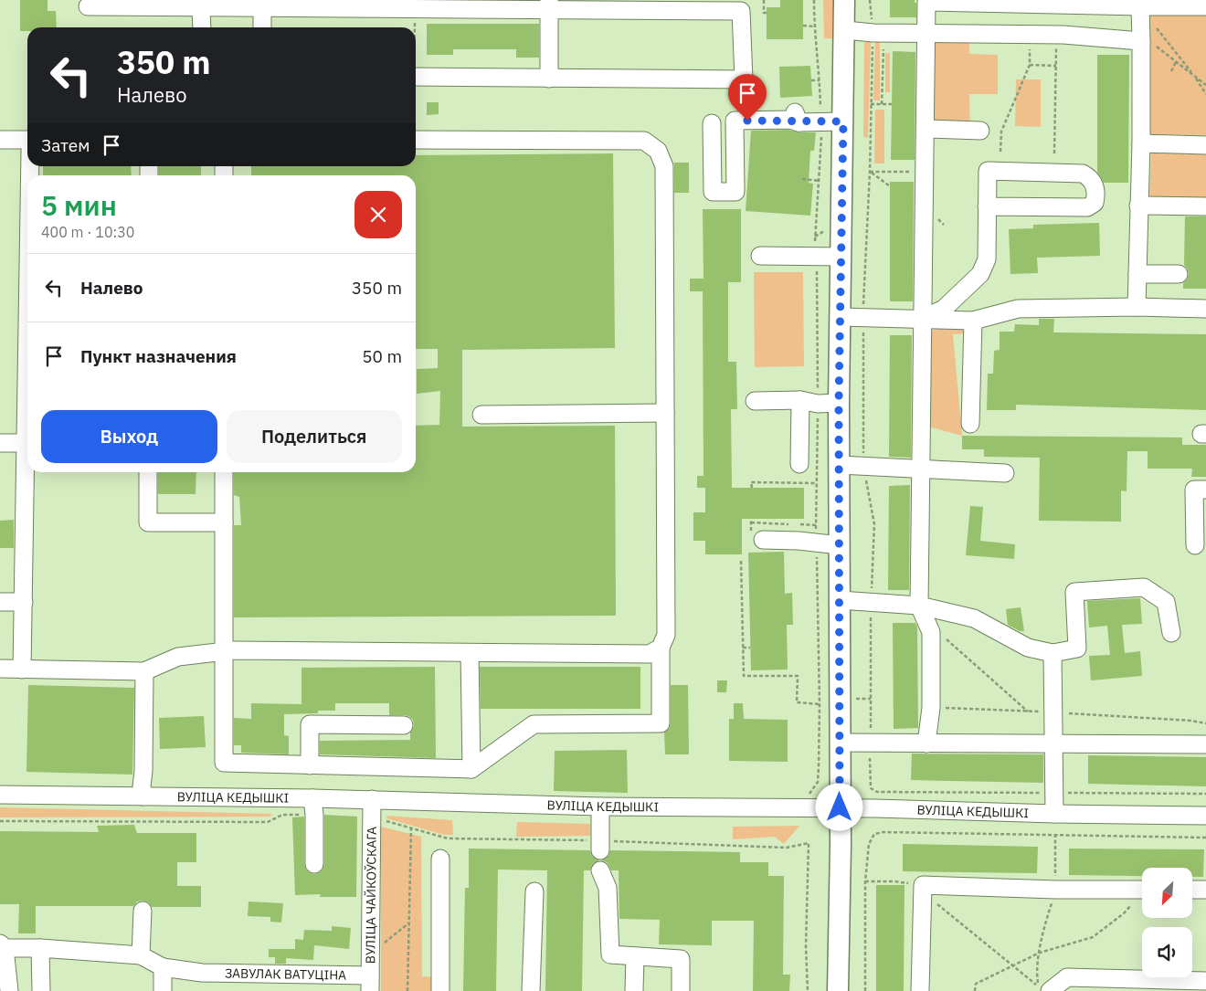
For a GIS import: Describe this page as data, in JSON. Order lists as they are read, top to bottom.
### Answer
{
  "streets": {
    "street": ["ВУЛІЦА КЕДЫШКІ", "ВУЛІЦА ЧАЙКОЎСКАГА", "ЗАВУЛАК ВАТУЦІНА"]
  },
  "crossings": [
    ["ВУЛІЦА КЕДЫШКІ", "ВУЛІЦА ЧАЙКОЎСКАГА"],
    ["ВУЛІЦА ЧАЙКОЎСКАГА", "ЗАВУЛАК ВАТУЦІНА"]
  ],
  "north": "bottom left",
  "page": {
    "turn": ["350 m", "Налево"],
    "then": "Затем",
    "heading": ["5 мин", "400 m · 10:30"],
    "list": [
      {
        "name": "Налево",
        "value": "350 m"
      },
      {
        "name": "Пункт назначения",
        "value": "50 m"
      }
    ],
    "buttons": ["Выход", "Поделиться"]
  }
}
